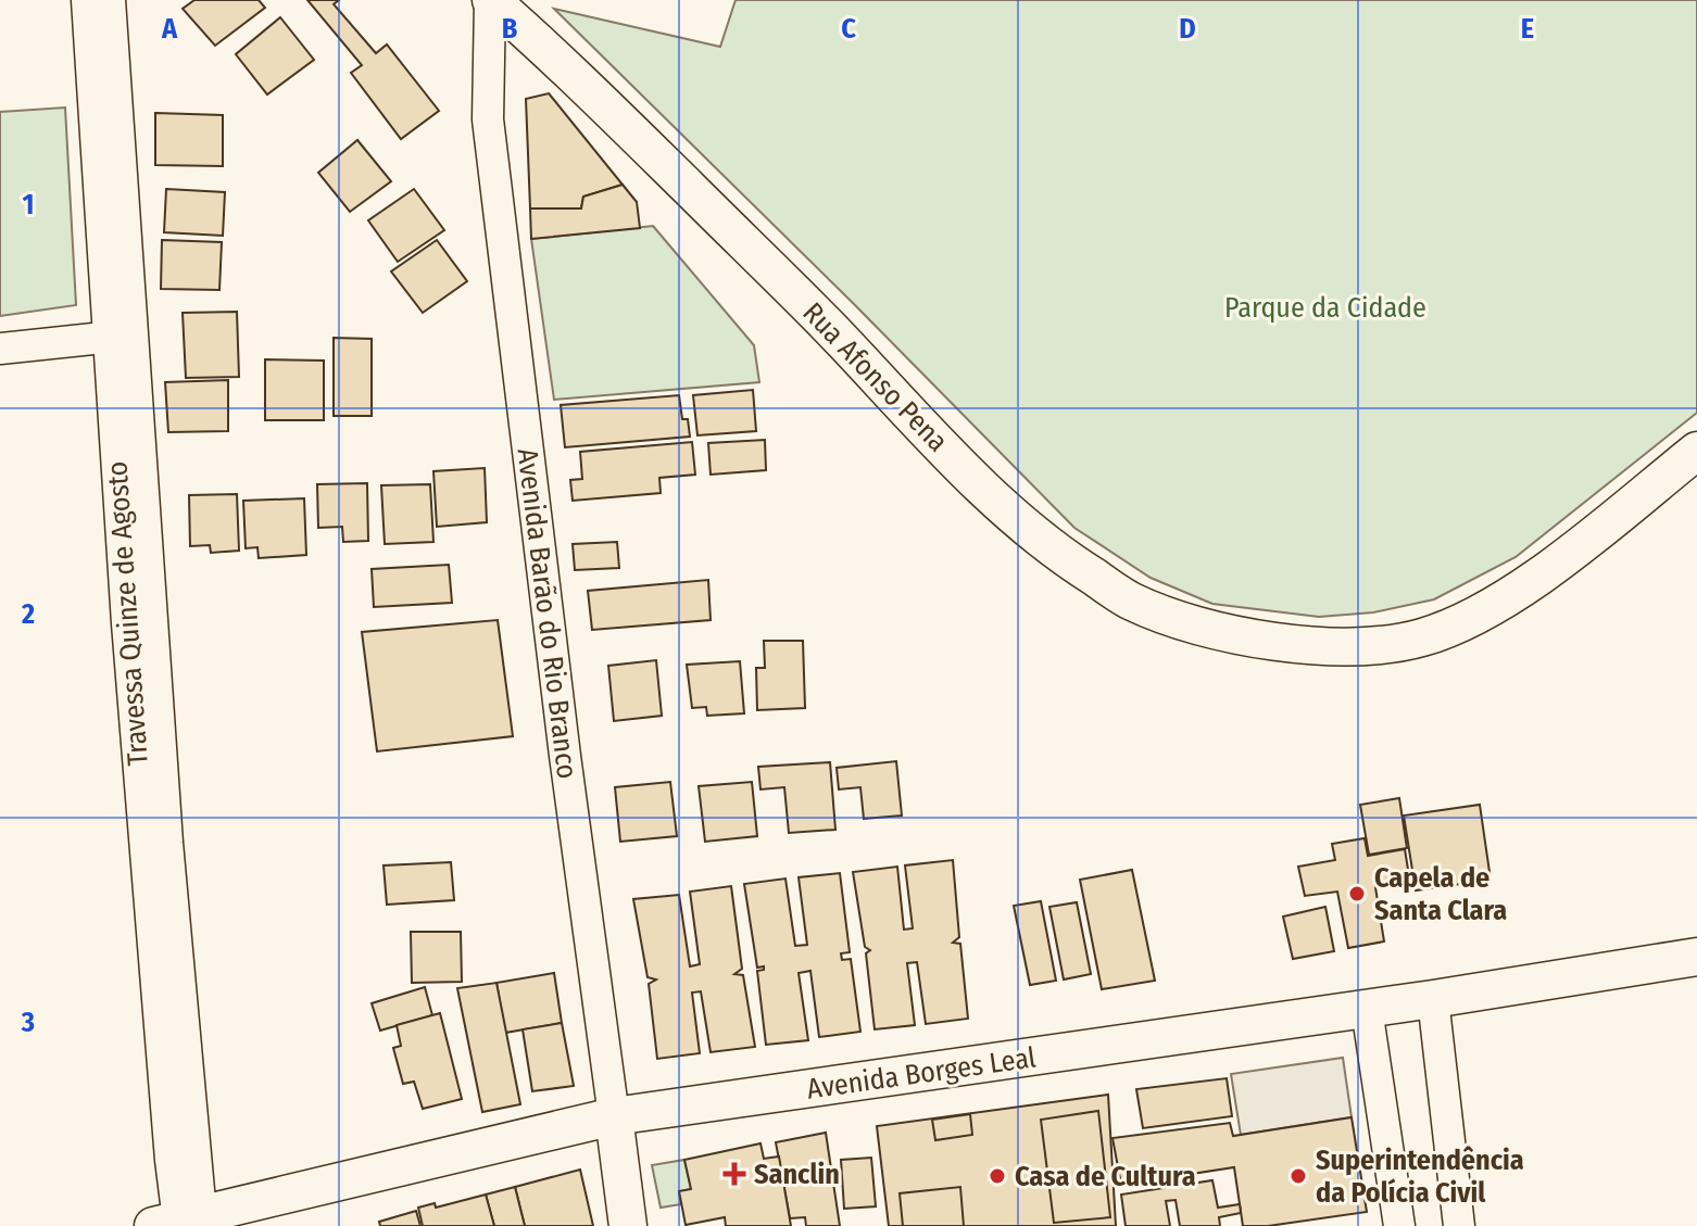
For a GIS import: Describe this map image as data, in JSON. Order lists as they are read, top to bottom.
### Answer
{
  "streets": {
    "main road": ["Rua Afonso Pena", "Avenida Barão do Rio Branco", "Avenida Borges Leal"],
    "street": ["Travessa Quinze de Agosto"]
  },
  "crossings": [
    ["Rua Afonso Pena", "Avenida Barão do Rio Branco"],
    ["Travessa Quinze de Agosto", "Avenida Borges Leal"],
    ["Avenida Barão do Rio Branco", "Avenida Borges Leal"]
  ],
  "parks": ["Parque da Cidade"],
  "places": {
    "other": ["Capela de Santa Clara", "Casa de Cultura", "Superintendência da Polícia Civil"],
    "health": ["Sanclin"]
  },
  "grid": {
    "columns": [
      "A",
      "B",
      "C",
      "D",
      "E"
    ],
    "rows": ["1", "2", "3"]
  }
}
